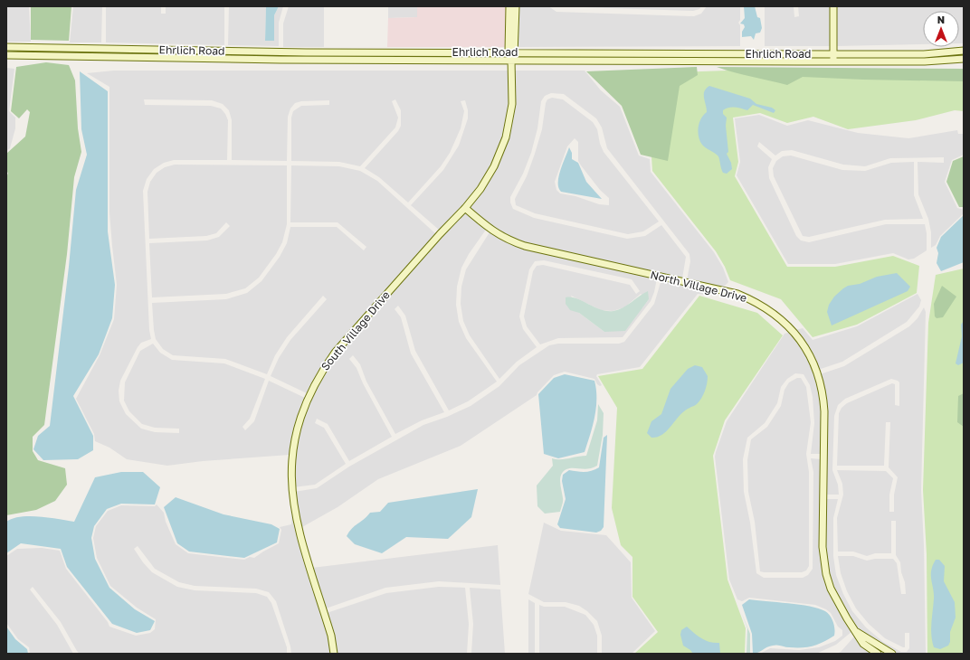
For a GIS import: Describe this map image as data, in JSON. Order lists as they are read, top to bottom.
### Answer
{
  "streets": {
    "main road": ["Ehrlich Road", "North Village Drive", "South Village Drive"]
  },
  "crossings": [
    ["Ehrlich Road", "South Village Drive"],
    ["North Village Drive", "South Village Drive"]
  ],
  "north": "top"
}
